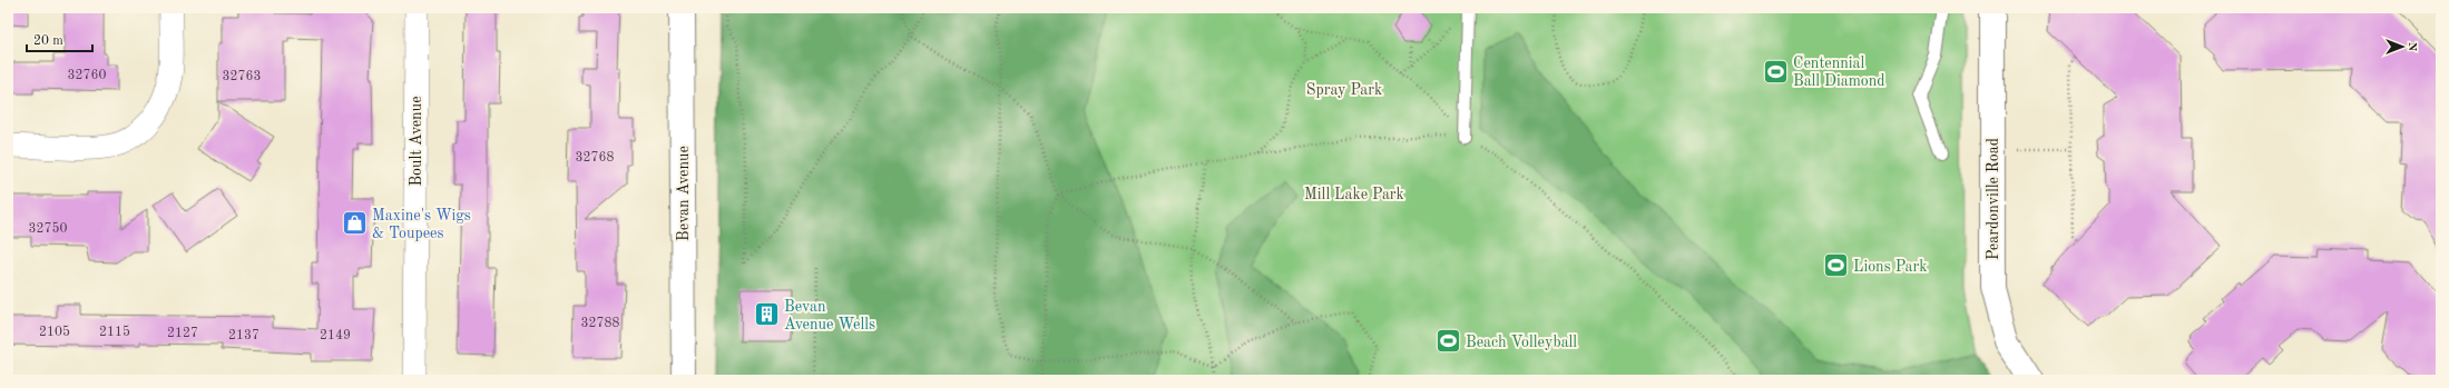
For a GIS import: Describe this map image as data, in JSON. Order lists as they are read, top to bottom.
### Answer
{
  "streets": {
    "main road": ["Bevan Avenue", "Peardonville Road"],
    "street": ["Boult Avenue"]
  },
  "parks": ["Spray Park", "Mill Lake Park"],
  "places": {
    "sports": ["Centennial Ball Diamond", "Lions Park", "Beach Volleyball"],
    "shop": ["Maxine's Wigs & Toupees"],
    "building": ["Bevan Avenue Wells"]
  },
  "house_numbers": [
    "32760",
    "32763",
    "32768",
    "32750",
    "32788",
    "2105",
    "2115",
    "2127",
    "2137",
    "2149"
  ],
  "scale_bar": "20 m",
  "north": "right"
}
